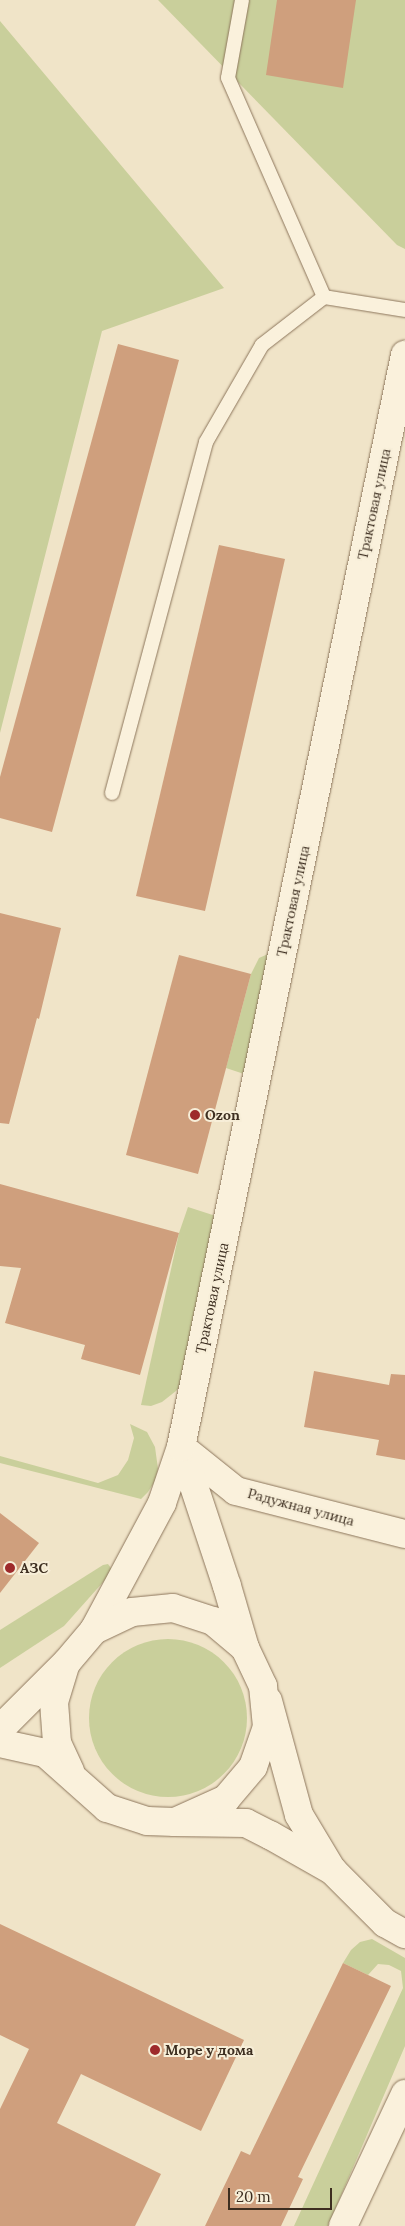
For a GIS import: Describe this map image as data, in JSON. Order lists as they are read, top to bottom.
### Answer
{
  "streets": {
    "street": ["Трактовая улица", "Радужная улица"]
  },
  "crossings": [
    ["Трактовая улица", "Радужная улица"]
  ],
  "places": ["Ozon", "АЗС", "Море у дома"],
  "scale_bar": "20 m"
}
